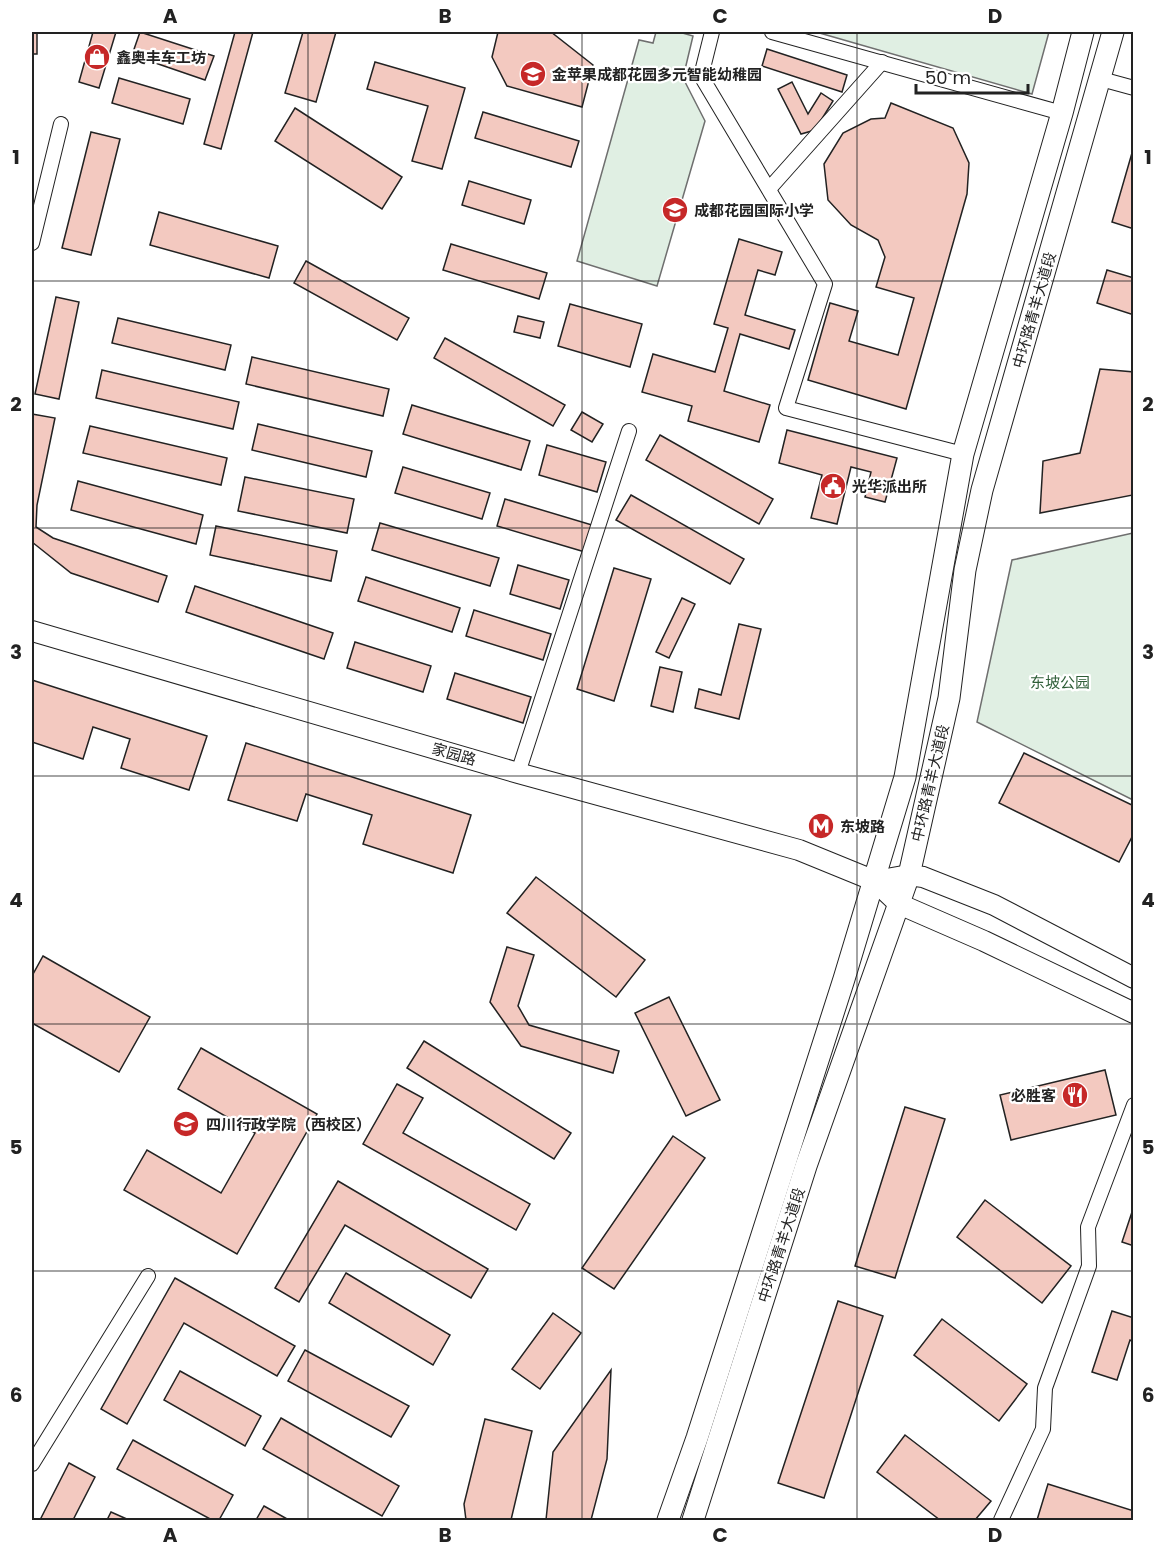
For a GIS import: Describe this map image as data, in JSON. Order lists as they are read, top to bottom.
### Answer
{
  "streets": {
    "main road": ["中环路青羊大道段"],
    "street": ["家园路"]
  },
  "crossings": [
    ["中环路青羊大道段", "家园路"]
  ],
  "parks": ["东坡公园"],
  "places": {
    "shop": ["鑫奥丰车工坊"],
    "school or university": ["金苹果成都花园多元智能幼稚园", "成都花园国际小学", "四川行政学院（西校区）"],
    "public building": ["光华派出所"],
    "metro station": ["东坡路"],
    "restaurant": ["必胜客"]
  },
  "scale_bar": "50 m",
  "grid": {
    "columns": [
      "A",
      "B",
      "C",
      "D"
    ],
    "rows": [
      "1",
      "2",
      "3",
      "4",
      "5",
      "6"
    ]
  }
}
